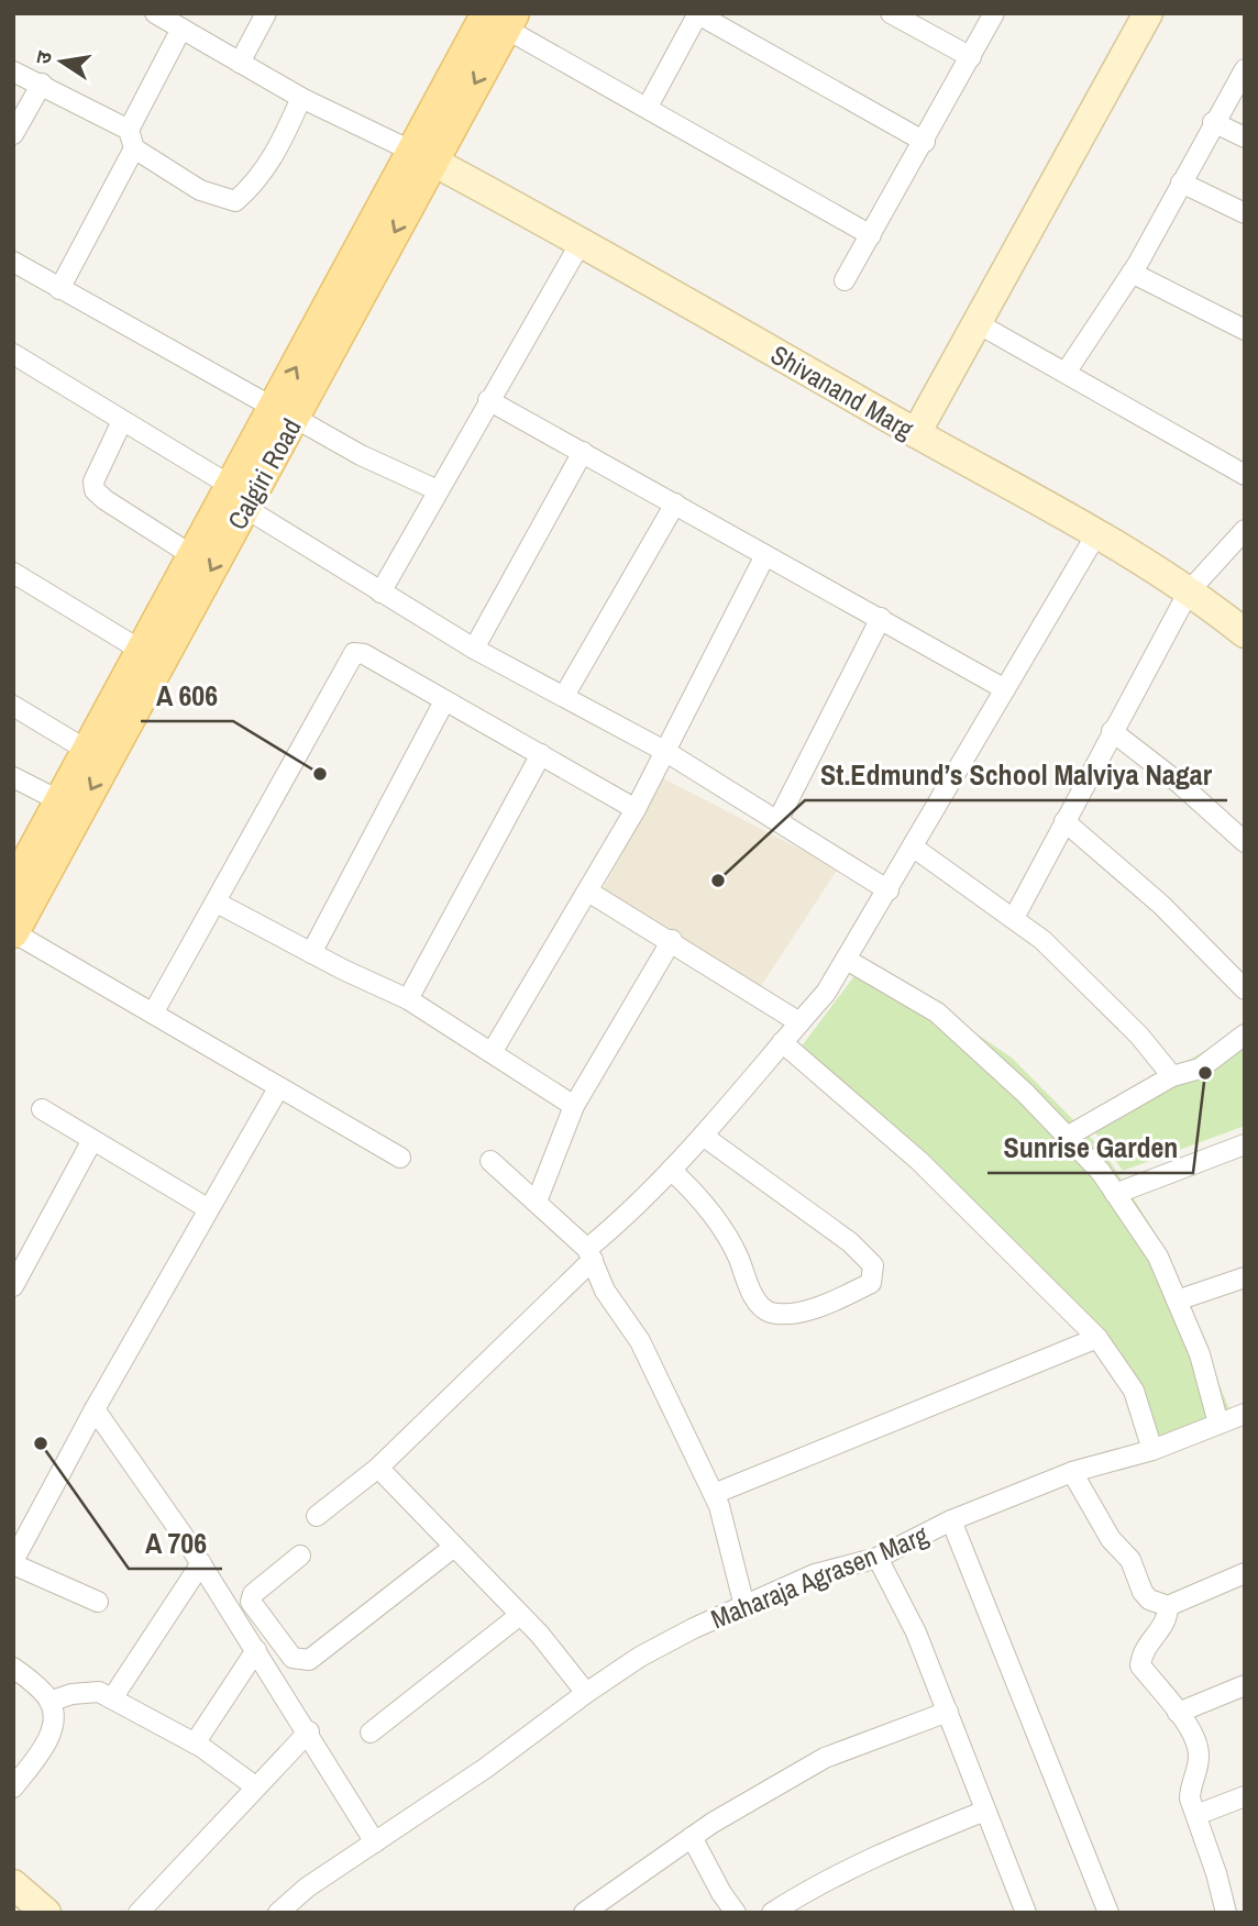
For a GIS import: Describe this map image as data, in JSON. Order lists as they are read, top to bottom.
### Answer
{
  "streets": {
    "main road": ["Calgiri Road"],
    "street": ["Shivanand Marg", "Maharaja Agrasen Marg"]
  },
  "crossings": [
    ["Shivanand Marg", "Calgiri Road"]
  ],
  "places": [
    "A 606",
    "St.Edmund’s School Malviya Nagar",
    "Sunrise Garden",
    "A 706"
  ],
  "north": "left"
}
